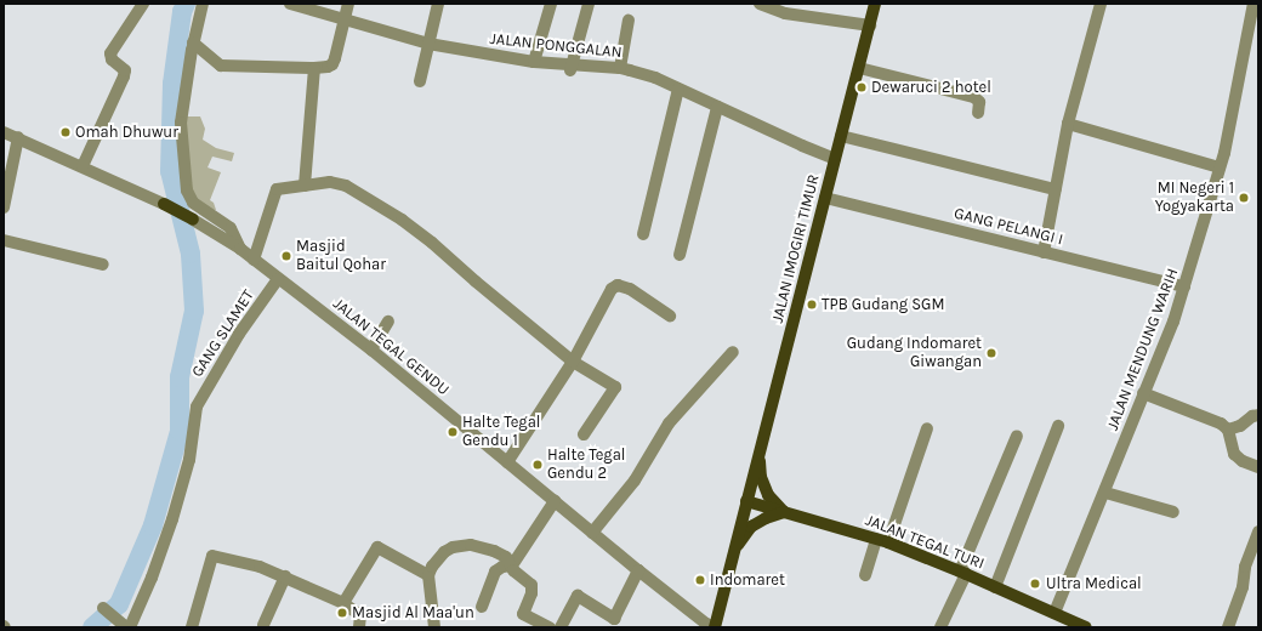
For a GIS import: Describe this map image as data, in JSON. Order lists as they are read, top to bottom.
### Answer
{
  "streets": {
    "main road": ["JALAN IMOGIRI TIMUR", "JALAN TEGAL GENDU", "JALAN TEGAL TURI"],
    "street": [
      "JALAN PONGGALAN",
      "GANG PELANGI I",
      "GANG SLAMET",
      "JALAN MENDUNG WARIH"
    ]
  },
  "crossings": [
    ["JALAN PONGGALAN", "JALAN IMOGIRI TIMUR"],
    ["GANG PELANGI I", "JALAN IMOGIRI TIMUR"],
    ["GANG PELANGI I", "JALAN MENDUNG WARIH"],
    ["JALAN IMOGIRI TIMUR", "JALAN TEGAL GENDU"],
    ["JALAN IMOGIRI TIMUR", "JALAN TEGAL TURI"],
    ["GANG SLAMET", "JALAN TEGAL GENDU"],
    ["JALAN MENDUNG WARIH", "JALAN TEGAL TURI"]
  ],
  "places": [
    "Dewaruci 2 hotel",
    "Omah Dhuwur",
    "MI Negeri 1 Yogyakarta",
    "Masjid Baitul Qohar",
    "TPB Gudang SGM",
    "Gudang Indomaret Giwangan",
    "Halte Tegal Gendu 1",
    "Halte Tegal Gendu 2",
    "Indomaret",
    "Ultra Medical",
    "Masjid Al Maa'un"
  ]
}
